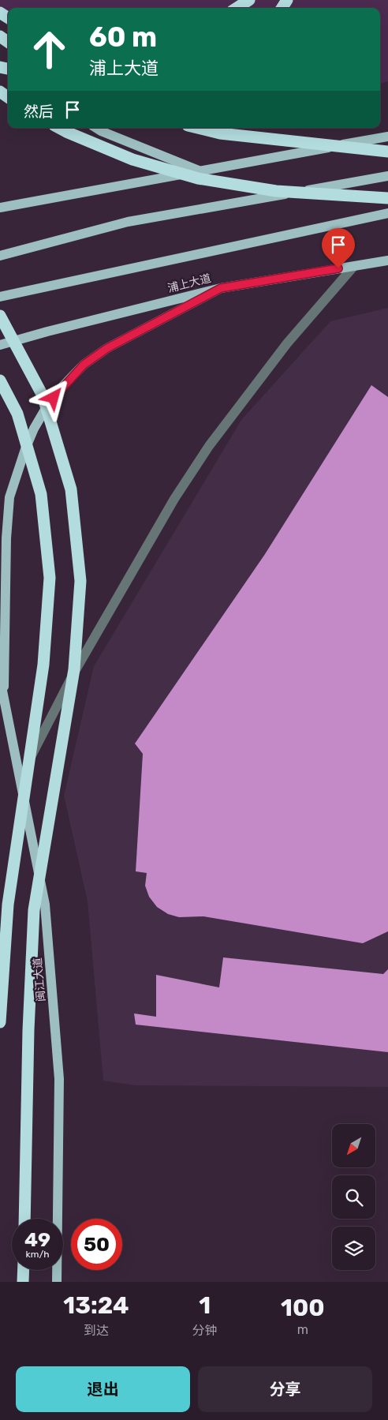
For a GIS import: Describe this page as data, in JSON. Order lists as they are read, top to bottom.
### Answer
{
  "streets": {
    "main road": ["浦上大道", "闽江大道"]
  },
  "north": "bottom left",
  "page": {
    "turn": ["60 m", "浦上大道"],
    "then": "然后",
    "speed": "49 km/h",
    "limit": "50",
    "eta": [
      "13:24",
      "到达",
      "1",
      "分钟",
      "100",
      "m"
    ],
    "buttons": ["退出", "分享"]
  }
}
